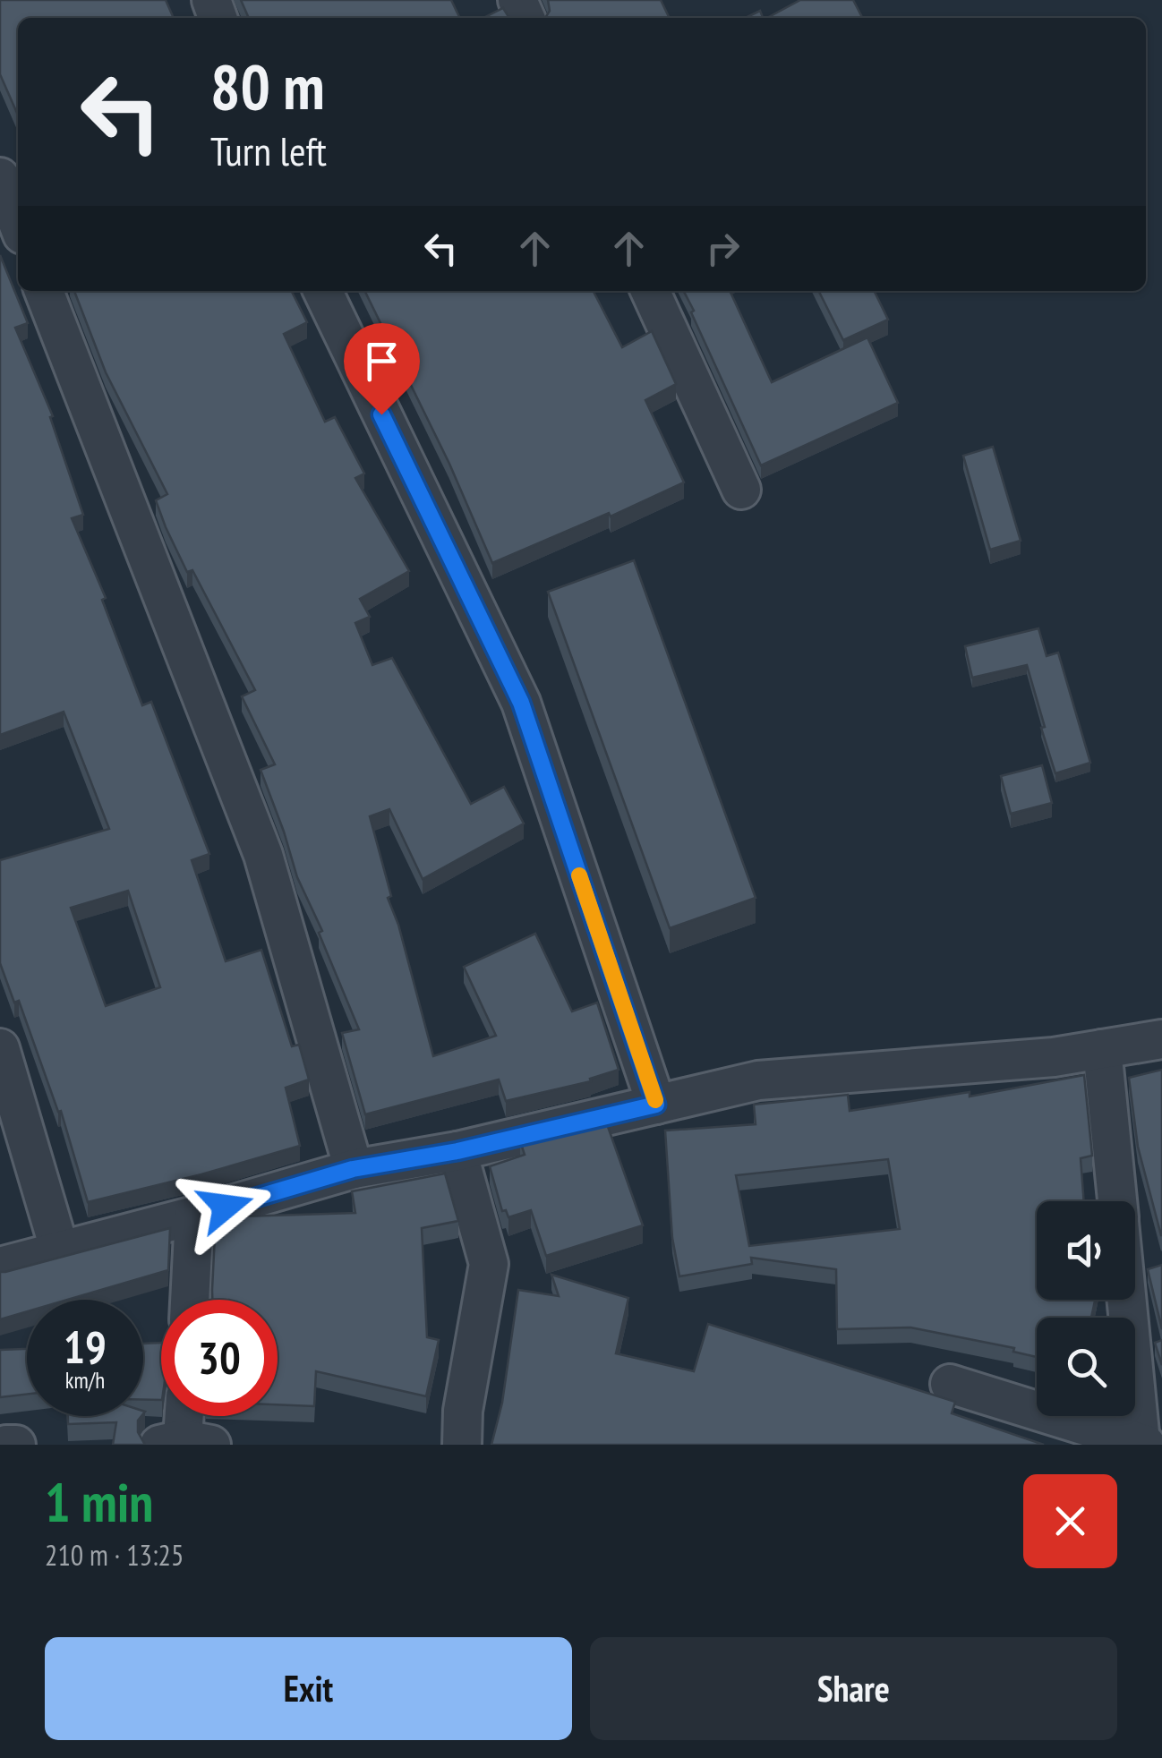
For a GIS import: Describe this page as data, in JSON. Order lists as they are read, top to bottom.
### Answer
{
  "page": {
    "turn": ["80 m", "Turn left"],
    "speed": "19 km/h",
    "limit": "30",
    "heading": ["1 min", "210 m · 13:25"],
    "buttons": ["Exit", "Share"]
  }
}
